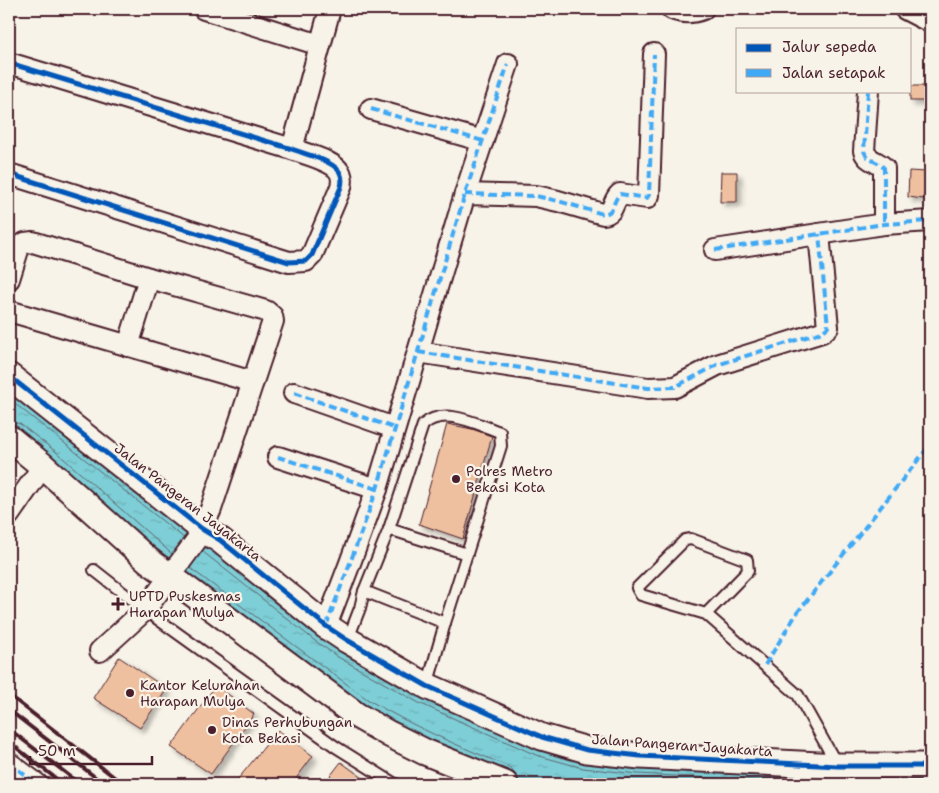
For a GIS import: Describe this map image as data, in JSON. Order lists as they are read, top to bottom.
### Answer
{
  "streets": {
    "street": ["Jalan Pangeran Jayakarta"]
  },
  "places": {
    "other": ["Polres Metro Bekasi Kota", "Kantor Kelurahan Harapan Mulya", "Dinas Perhubungan Kota Bekasi"],
    "health": ["UPTD Puskesmas Harapan Mulya"]
  },
  "legend": ["Jalur sepeda", "Jalan setapak"],
  "scale_bar": "50 m"
}
